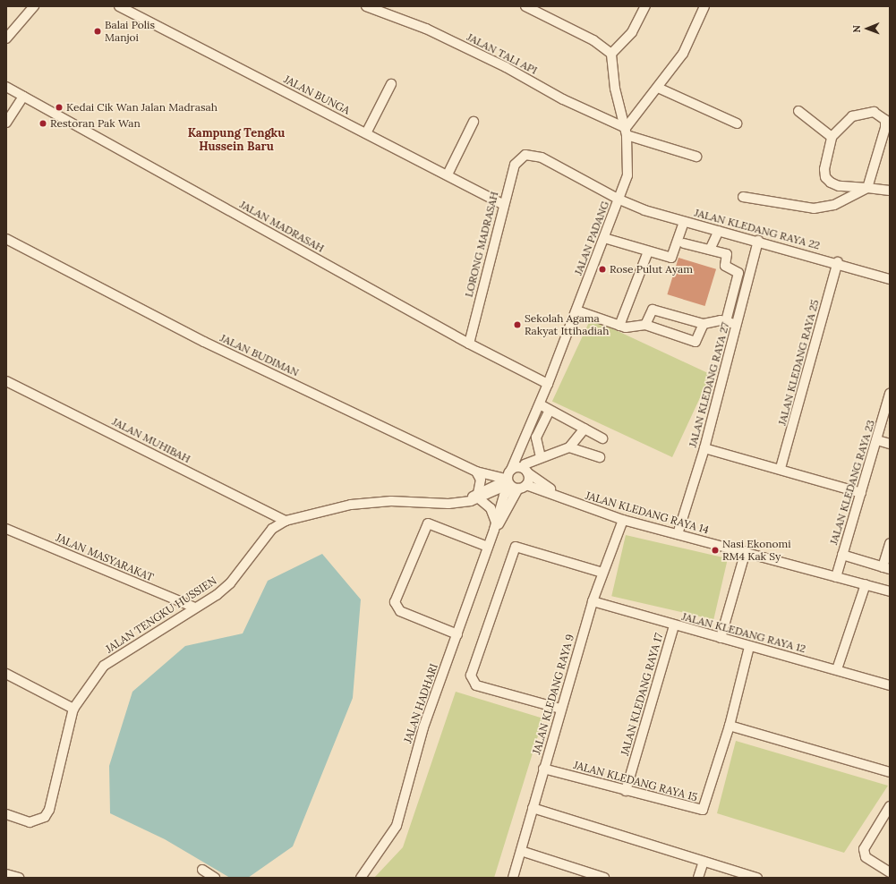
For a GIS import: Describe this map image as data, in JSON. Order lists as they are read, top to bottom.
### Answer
{
  "streets": {
    "street": [
      "JALAN TALI API",
      "JALAN BUNGA",
      "JALAN MADRASAH",
      "JALAN KLEDANG RAYA 22",
      "JALAN PADANG",
      "LORONG MADRASAH",
      "JALAN BUDIMAN",
      "JALAN KLEDANG RAYA 25",
      "JALAN KLEDANG RAYA 27",
      "JALAN MUHIBAH",
      "JALAN KLEDANG RAYA 23",
      "JALAN KLEDANG RAYA 14",
      "JALAN MASYARAKAT",
      "JALAN TENGKU HUSSIEN",
      "JALAN KLEDANG RAYA 12",
      "JALAN KLEDANG RAYA 9",
      "JALAN KLEDANG RAYA 17",
      "JALAN HADHARI",
      "JALAN KLEDANG RAYA 15"
    ]
  },
  "crossings": [
    ["JALAN TALI API", "JALAN PADANG"],
    ["JALAN BUNGA", "LORONG MADRASAH"],
    ["JALAN MADRASAH", "JALAN PADANG"],
    ["JALAN MADRASAH", "LORONG MADRASAH"],
    ["JALAN KLEDANG RAYA 22", "JALAN PADANG"],
    ["JALAN KLEDANG RAYA 22", "LORONG MADRASAH"],
    ["JALAN KLEDANG RAYA 22", "JALAN KLEDANG RAYA 25"],
    ["JALAN KLEDANG RAYA 22", "JALAN KLEDANG RAYA 27"],
    ["JALAN PADANG", "LORONG MADRASAH"],
    ["JALAN PADANG", "JALAN BUDIMAN"],
    ["JALAN PADANG", "JALAN KLEDANG RAYA 14"],
    ["JALAN PADANG", "JALAN HADHARI"],
    ["JALAN BUDIMAN", "JALAN KLEDANG RAYA 14"],
    ["JALAN BUDIMAN", "JALAN HADHARI"],
    ["JALAN KLEDANG RAYA 27", "JALAN KLEDANG RAYA 14"],
    ["JALAN MUHIBAH", "JALAN TENGKU HUSSIEN"],
    ["JALAN KLEDANG RAYA 23", "JALAN KLEDANG RAYA 14"],
    ["JALAN KLEDANG RAYA 14", "JALAN KLEDANG RAYA 9"],
    ["JALAN KLEDANG RAYA 14", "JALAN HADHARI"],
    ["JALAN MASYARAKAT", "JALAN TENGKU HUSSIEN"],
    ["JALAN KLEDANG RAYA 12", "JALAN KLEDANG RAYA 9"],
    ["JALAN KLEDANG RAYA 12", "JALAN KLEDANG RAYA 17"],
    ["JALAN KLEDANG RAYA 12", "JALAN KLEDANG RAYA 15"],
    ["JALAN KLEDANG RAYA 9", "JALAN KLEDANG RAYA 15"],
    ["JALAN KLEDANG RAYA 17", "JALAN KLEDANG RAYA 15"]
  ],
  "districts": ["Kampung Tengku Hussein Baru"],
  "places": [
    "Balai Polis Manjoi",
    "Kedai Cik Wan Jalan Madrasah",
    "Restoran Pak Wan",
    "Rose Pulut Ayam",
    "Sekolah Agama Rakyat Ittihadiah",
    "Nasi Ekonomi RM4 Kak Sy"
  ],
  "north": "left"
}
